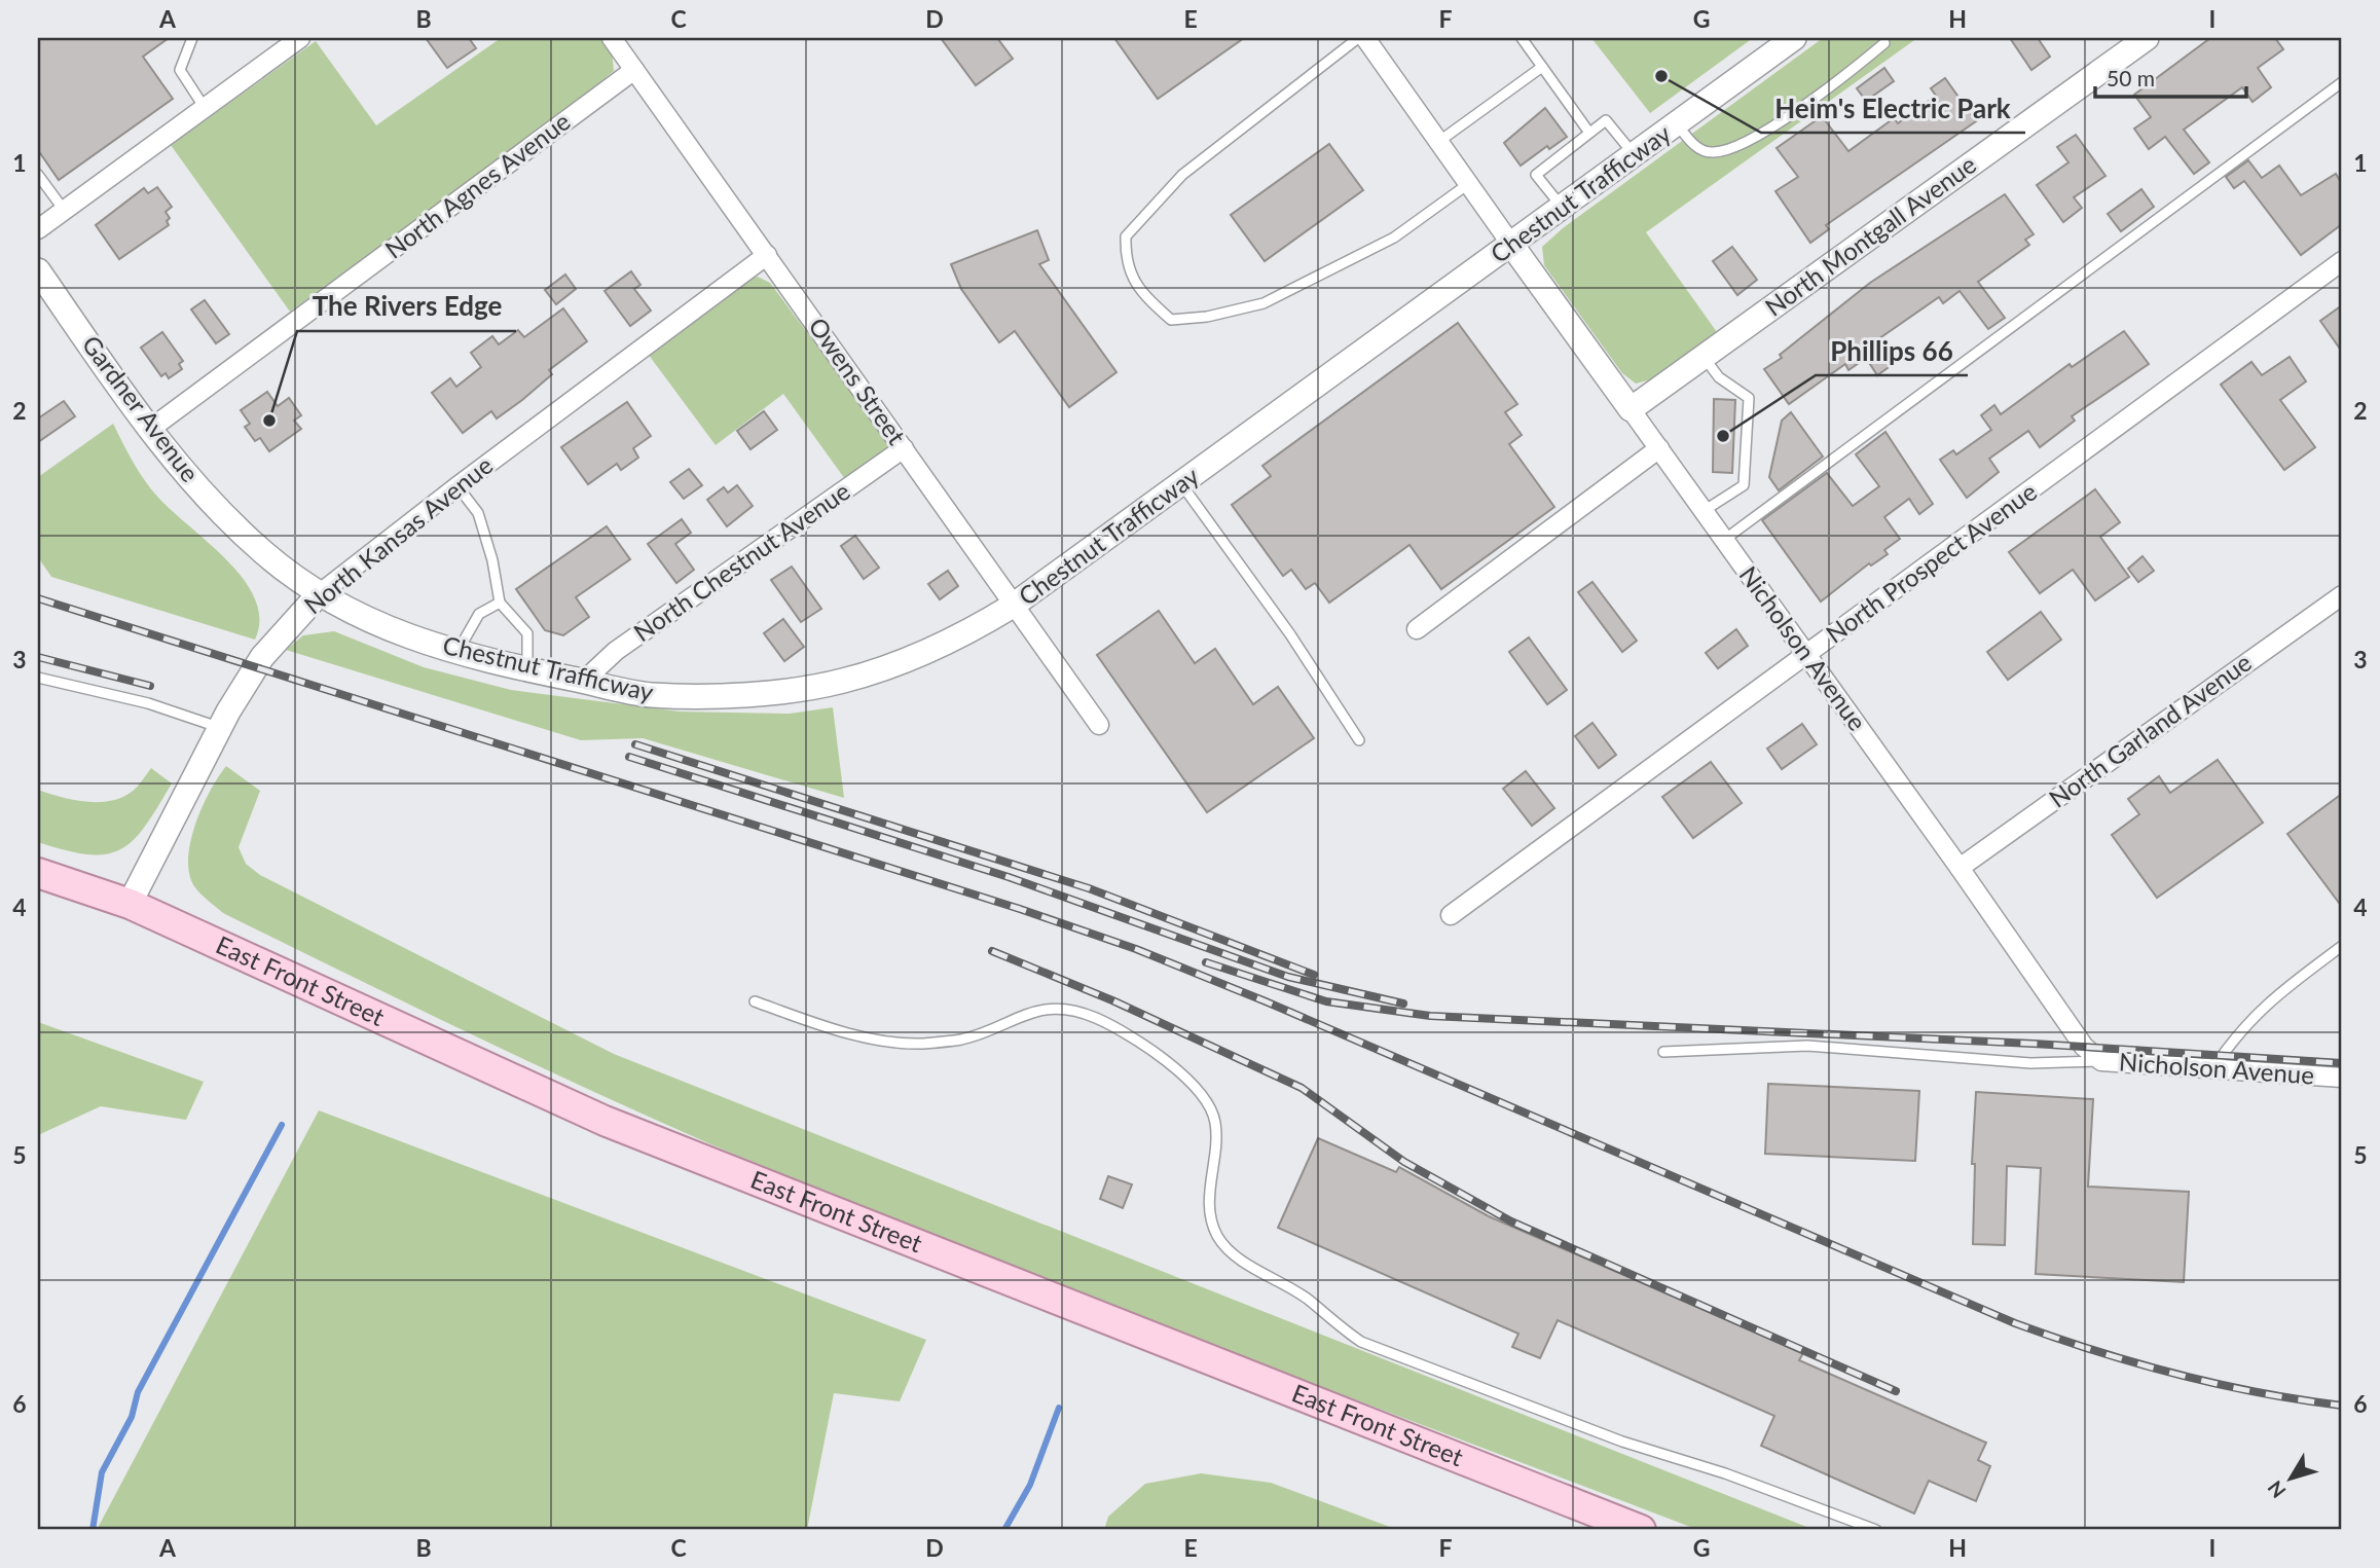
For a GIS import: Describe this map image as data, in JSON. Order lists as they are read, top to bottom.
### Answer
{
  "streets": {
    "main road": ["East Front Street"],
    "street": [
      "North Agnes Avenue",
      "Chestnut Trafficway",
      "North Montgall Avenue",
      "Owens Street",
      "Gardner Avenue",
      "North Kansas Avenue",
      "North Chestnut Avenue",
      "North Prospect Avenue",
      "Nicholson Avenue",
      "North Garland Avenue"
    ]
  },
  "crossings": [
    ["North Agnes Avenue", "Owens Street"],
    ["North Agnes Avenue", "Gardner Avenue"],
    ["Chestnut Trafficway", "Owens Street"],
    ["Chestnut Trafficway", "Gardner Avenue"],
    ["Chestnut Trafficway", "North Kansas Avenue"],
    ["Chestnut Trafficway", "North Chestnut Avenue"],
    ["Chestnut Trafficway", "Nicholson Avenue"],
    ["North Montgall Avenue", "Nicholson Avenue"],
    ["Owens Street", "North Kansas Avenue"],
    ["Owens Street", "North Chestnut Avenue"],
    ["Gardner Avenue", "North Kansas Avenue"],
    ["North Kansas Avenue", "East Front Street"],
    ["North Prospect Avenue", "Nicholson Avenue"],
    ["Nicholson Avenue", "North Garland Avenue"]
  ],
  "places": ["Heim's Electric Park", "The Rivers Edge", "Phillips 66"],
  "scale_bar": "50 m",
  "north": "bottom left",
  "grid": {
    "columns": [
      "A",
      "B",
      "C",
      "D",
      "E",
      "F",
      "G",
      "H",
      "I"
    ],
    "rows": [
      "1",
      "2",
      "3",
      "4",
      "5",
      "6"
    ]
  }
}
